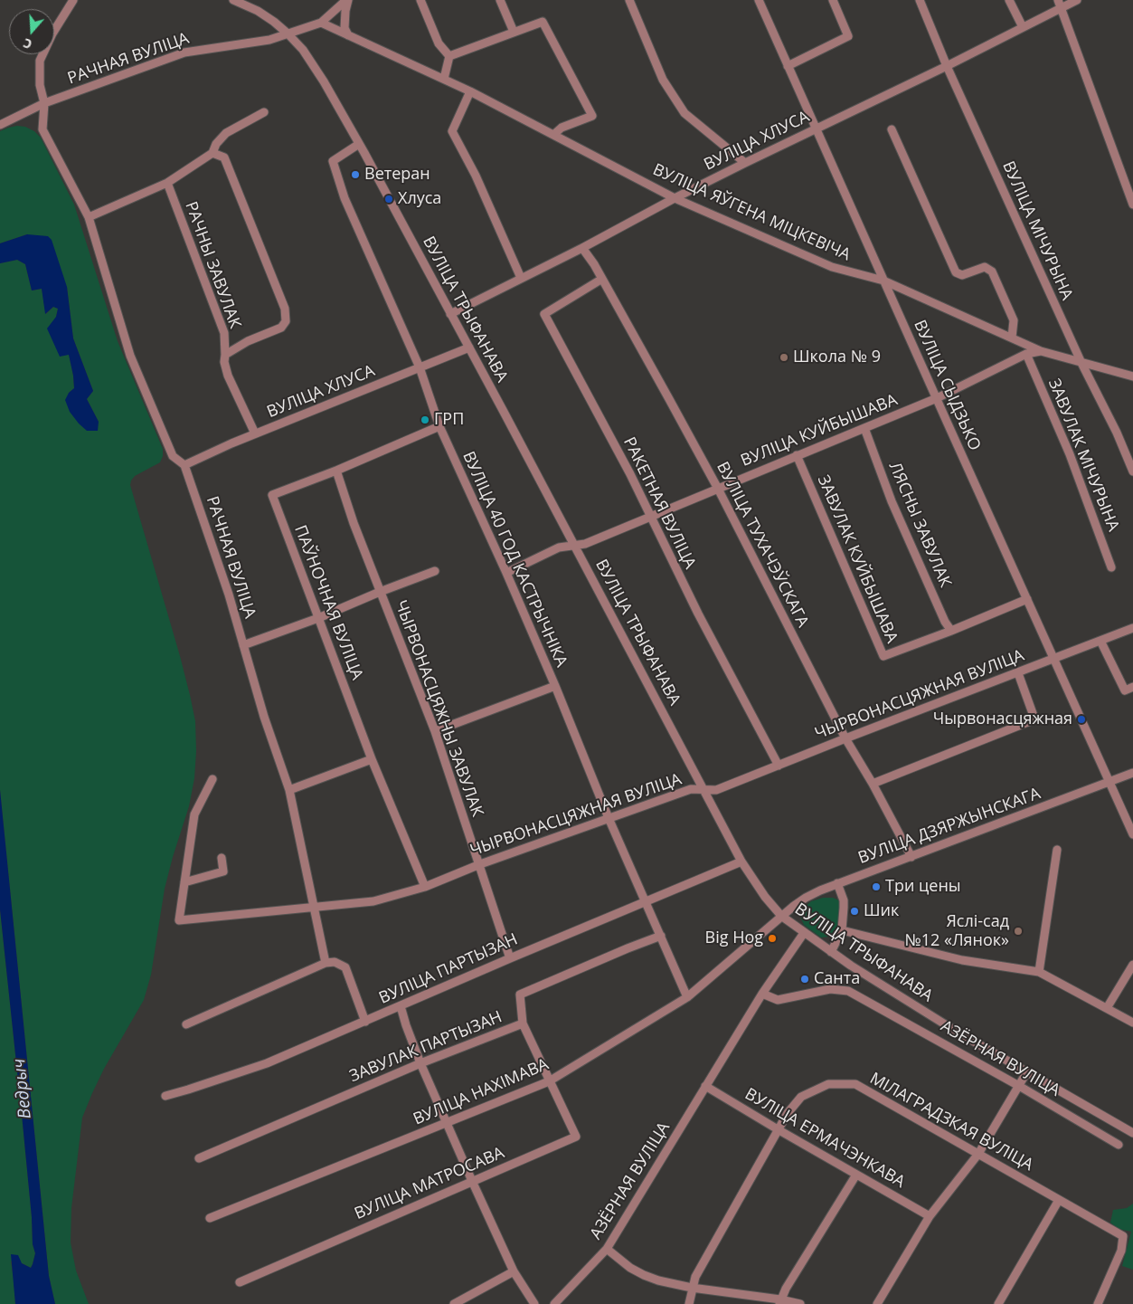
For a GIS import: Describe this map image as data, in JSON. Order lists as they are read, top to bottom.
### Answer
{
  "streets": {
    "street": [
      "РАЧНАЯ ВУЛІЦА",
      "ВУЛІЦА ХЛУСА",
      "ВУЛІЦА ЯЎГЕНА МІЦКЕВІЧА",
      "ВУЛІЦА МІЧУРЫНА",
      "РАЧНЫ ЗАВУЛАК",
      "ВУЛІЦА ТРЫФАНАВА",
      "ВУЛІЦА СЫДЗЬКО",
      "ВУЛІЦА КУЙБЫШАВА",
      "ЗАВУЛАК МІЧУРЫНА",
      "РАКЕТНАЯ ВУЛІЦА",
      "ЛЯСНЫ ЗАВУЛАК",
      "ВУЛІЦА ТУХАЧЭЎСКАГА",
      "ВУЛІЦА 40 ГОД КАСТРЫЧНІКА",
      "ЗАВУЛАК КУЙБЫШАВА",
      "ПАЎНОЧНАЯ ВУЛІЦА",
      "ЧЫРВОНАСЦЯЖНАЯ ВУЛІЦА",
      "ЧЫРВОНАСЦЯЖНЫ ЗАВУЛАК",
      "ВУЛІЦА ДЗЯРЖЫНСКАГА",
      "ВУЛІЦА ПАРТЫЗАН",
      "ЗАВУЛАК ПАРТЫЗАН",
      "АЗЁРНАЯ ВУЛІЦА",
      "ВУЛІЦА НАХІМАВА",
      "МІЛАГРАДЗКАЯ ВУЛІЦА",
      "ВУЛІЦА ЕРМАЧЭНКАВА",
      "ВУЛІЦА МАТРОСАВА"
    ]
  },
  "crossings": [
    ["РАЧНАЯ ВУЛІЦА", "ВУЛІЦА ХЛУСА"],
    ["РАЧНАЯ ВУЛІЦА", "ВУЛІЦА ЯЎГЕНА МІЦКЕВІЧА"],
    ["РАЧНАЯ ВУЛІЦА", "ВУЛІЦА ТРЫФАНАВА"],
    ["РАЧНАЯ ВУЛІЦА", "ЧЫРВОНАСЦЯЖНАЯ ВУЛІЦА"],
    ["ВУЛІЦА ХЛУСА", "ВУЛІЦА ЯЎГЕНА МІЦКЕВІЧА"],
    ["ВУЛІЦА ХЛУСА", "ВУЛІЦА МІЧУРЫНА"],
    ["ВУЛІЦА ХЛУСА", "РАЧНЫ ЗАВУЛАК"],
    ["ВУЛІЦА ХЛУСА", "ВУЛІЦА ТРЫФАНАВА"],
    ["ВУЛІЦА ХЛУСА", "ВУЛІЦА СЫДЗЬКО"],
    ["ВУЛІЦА ХЛУСА", "ВУЛІЦА ТУХАЧЭЎСКАГА"],
    ["ВУЛІЦА ХЛУСА", "ВУЛІЦА 40 ГОД КАСТРЫЧНІКА"],
    ["ВУЛІЦА ЯЎГЕНА МІЦКЕВІЧА", "ВУЛІЦА МІЧУРЫНА"],
    ["ВУЛІЦА ЯЎГЕНА МІЦКЕВІЧА", "ВУЛІЦА СЫДЗЬКО"],
    ["ВУЛІЦА ЯЎГЕНА МІЦКЕВІЧА", "ВУЛІЦА КУЙБЫШАВА"],
    ["ВУЛІЦА ТРЫФАНАВА", "ВУЛІЦА КУЙБЫШАВА"],
    ["ВУЛІЦА ТРЫФАНАВА", "ВУЛІЦА 40 ГОД КАСТРЫЧНІКА"],
    ["ВУЛІЦА ТРЫФАНАВА", "ЧЫРВОНАСЦЯЖНАЯ ВУЛІЦА"],
    ["ВУЛІЦА ТРЫФАНАВА", "ВУЛІЦА ДЗЯРЖЫНСКАГА"],
    ["ВУЛІЦА ТРЫФАНАВА", "ВУЛІЦА ПАРТЫЗАН"],
    ["ВУЛІЦА ТРЫФАНАВА", "АЗЁРНАЯ ВУЛІЦА"],
    ["ВУЛІЦА ТРЫФАНАВА", "ВУЛІЦА НАХІМАВА"],
    ["ВУЛІЦА СЫДЗЬКО", "ВУЛІЦА КУЙБЫШАВА"],
    ["ВУЛІЦА СЫДЗЬКО", "ЗАВУЛАК КУЙБЫШАВА"],
    ["ВУЛІЦА СЫДЗЬКО", "ЧЫРВОНАСЦЯЖНАЯ ВУЛІЦА"],
    ["ВУЛІЦА СЫДЗЬКО", "ВУЛІЦА ДЗЯРЖЫНСКАГА"],
    ["ВУЛІЦА КУЙБЫШАВА", "ЗАВУЛАК МІЧУРЫНА"],
    ["ВУЛІЦА КУЙБЫШАВА", "РАКЕТНАЯ ВУЛІЦА"],
    ["ВУЛІЦА КУЙБЫШАВА", "ЛЯСНЫ ЗАВУЛАК"],
    ["ВУЛІЦА КУЙБЫШАВА", "ВУЛІЦА ТУХАЧЭЎСКАГА"],
    ["ВУЛІЦА КУЙБЫШАВА", "ВУЛІЦА 40 ГОД КАСТРЫЧНІКА"],
    ["ВУЛІЦА КУЙБЫШАВА", "ЗАВУЛАК КУЙБЫШАВА"],
    ["РАКЕТНАЯ ВУЛІЦА", "ВУЛІЦА ТУХАЧЭЎСКАГА"],
    ["РАКЕТНАЯ ВУЛІЦА", "ЧЫРВОНАСЦЯЖНАЯ ВУЛІЦА"],
    ["ЛЯСНЫ ЗАВУЛАК", "ЗАВУЛАК КУЙБЫШАВА"],
    ["ВУЛІЦА ТУХАЧЭЎСКАГА", "ЧЫРВОНАСЦЯЖНАЯ ВУЛІЦА"],
    ["ВУЛІЦА ТУХАЧЭЎСКАГА", "ВУЛІЦА ДЗЯРЖЫНСКАГА"],
    ["ВУЛІЦА 40 ГОД КАСТРЫЧНІКА", "ПАЎНОЧНАЯ ВУЛІЦА"],
    ["ВУЛІЦА 40 ГОД КАСТРЫЧНІКА", "ЧЫРВОНАСЦЯЖНАЯ ВУЛІЦА"],
    ["ВУЛІЦА 40 ГОД КАСТРЫЧНІКА", "ВУЛІЦА ПАРТЫЗАН"],
    ["ВУЛІЦА 40 ГОД КАСТРЫЧНІКА", "ЗАВУЛАК ПАРТЫЗАН"],
    ["ВУЛІЦА 40 ГОД КАСТРЫЧНІКА", "ВУЛІЦА НАХІМАВА"],
    ["ПАЎНОЧНАЯ ВУЛІЦА", "ЧЫРВОНАСЦЯЖНАЯ ВУЛІЦА"],
    ["ПАЎНОЧНАЯ ВУЛІЦА", "ЧЫРВОНАСЦЯЖНЫ ЗАВУЛАК"],
    ["ЧЫРВОНАСЦЯЖНАЯ ВУЛІЦА", "ЧЫРВОНАСЦЯЖНЫ ЗАВУЛАК"],
    ["ЧЫРВОНАСЦЯЖНЫ ЗАВУЛАК", "ВУЛІЦА ПАРТЫЗАН"],
    ["ВУЛІЦА ДЗЯРЖЫНСКАГА", "ВУЛІЦА НАХІМАВА"],
    ["АЗЁРНАЯ ВУЛІЦА", "ВУЛІЦА ЕРМАЧЭНКАВА"],
    ["ВУЛІЦА НАХІМАВА", "ВУЛІЦА МАТРОСАВА"],
    ["МІЛАГРАДЗКАЯ ВУЛІЦА", "ВУЛІЦА ЕРМАЧЭНКАВА"]
  ],
  "water": ["Ведрыч"],
  "places": [
    "Ветеран",
    "Хлуса",
    "Школа № 9",
    "ГРП",
    "Чырвонасцяжная",
    "Три цены",
    "Шик",
    "Яслі-сад №12 «Лянок»",
    "Big Hog",
    "Санта"
  ],
  "north": "bottom"
}
